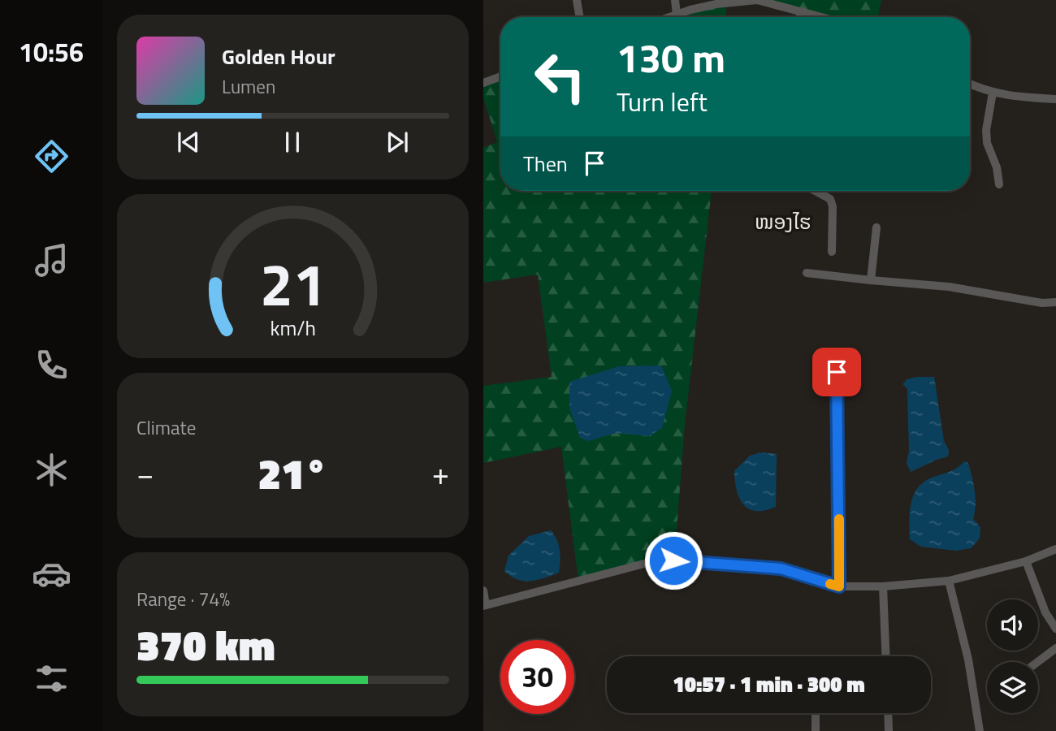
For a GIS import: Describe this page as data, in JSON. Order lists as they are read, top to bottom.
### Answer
{
  "districts": ["ໜອງໄຮ"],
  "page": {
    "tabs": "10:56",
    "turn": ["130 m", "Turn left"],
    "song": ["Golden Hour", "Lumen"],
    "then": "Then",
    "tile": [
      "Climate",
      ["Range · 74%", "370 km"]
    ],
    "heat": ["−", "21°", "+"],
    "limit": "30",
    "trip": "10:57 · 1 min · 300 m",
    "gauge": ["21", "km/h"]
  }
}
